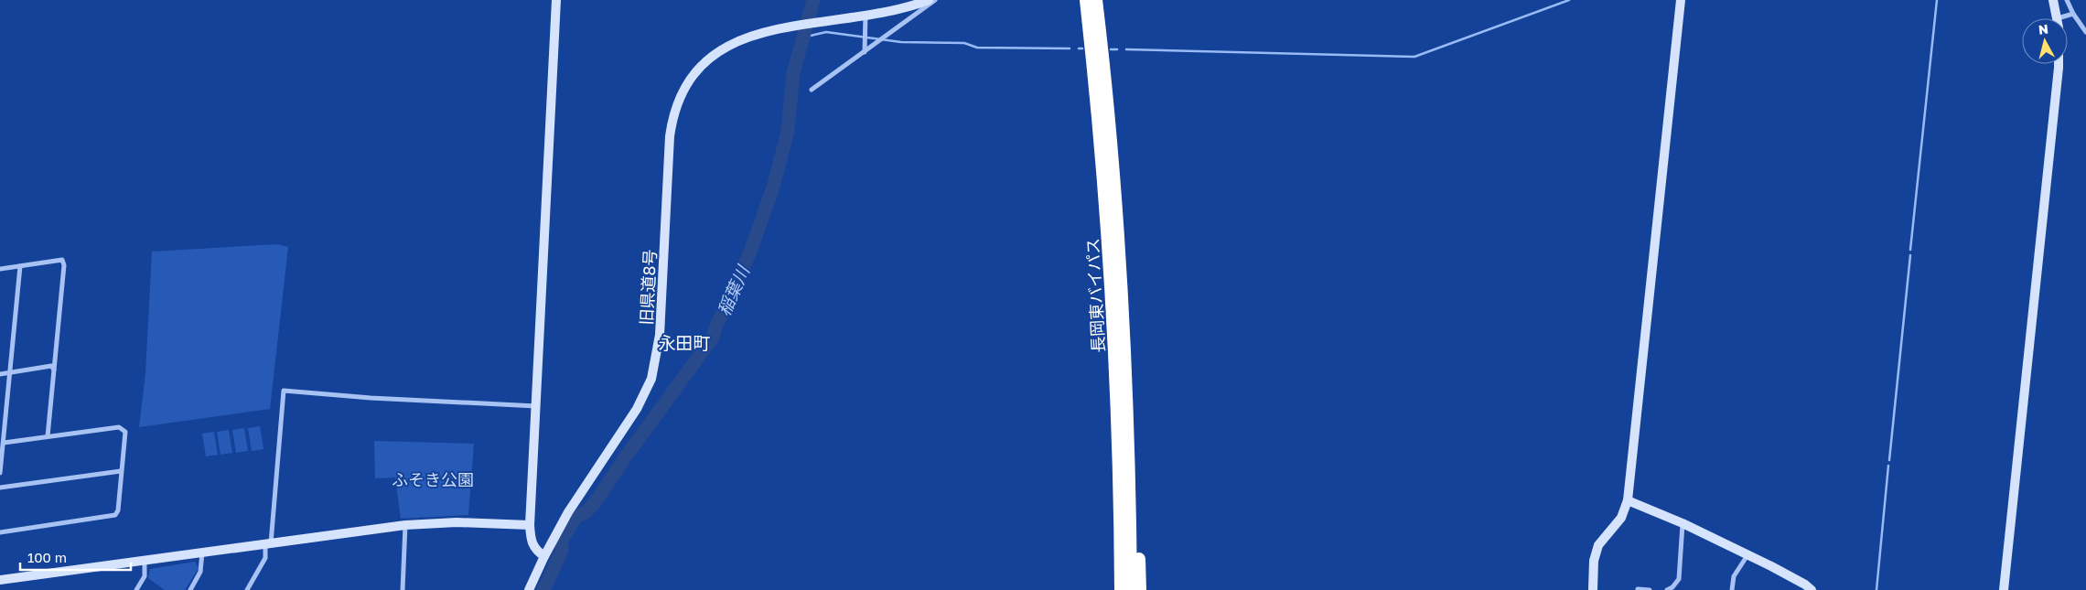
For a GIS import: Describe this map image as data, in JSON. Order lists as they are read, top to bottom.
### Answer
{
  "streets": {
    "highway": ["長岡東バイパス"],
    "street": ["旧県道8号"]
  },
  "districts": ["永田町"],
  "water": ["稲葉川"],
  "parks": ["ふそき公園"],
  "scale_bar": "100 m",
  "north": "top"
}
